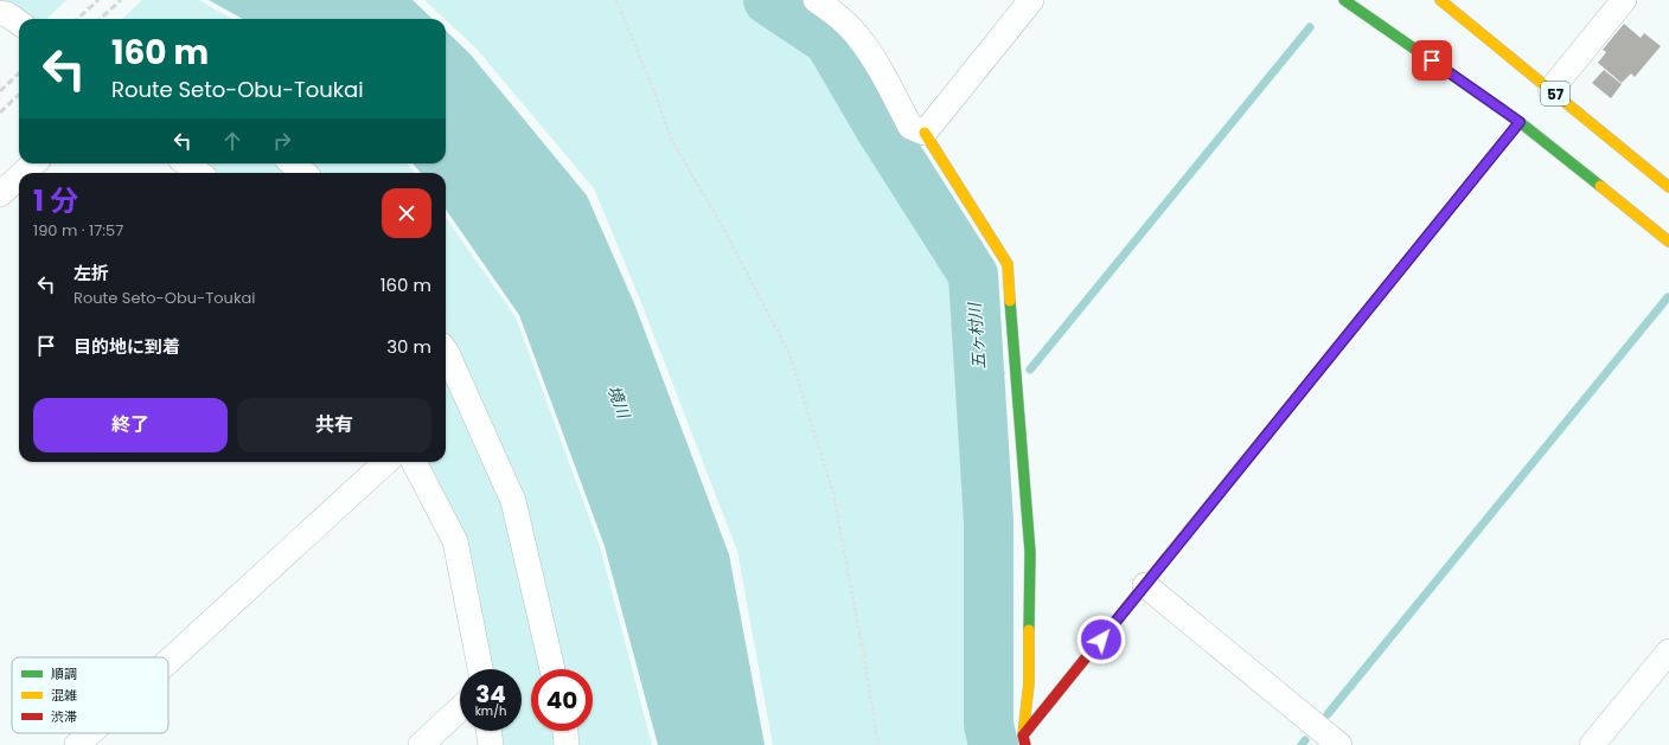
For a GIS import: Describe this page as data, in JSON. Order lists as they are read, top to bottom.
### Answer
{
  "streets": {
    "street": ["57"]
  },
  "water": ["五ヶ村川", "境川"],
  "legend": ["順調", "混雑", "渋滞"],
  "page": {
    "turn": ["160 m", "Route Seto-Obu-Toukai"],
    "heading": ["1 分", "190 m · 17:57"],
    "list": [
      {
        "name": "左折",
        "note": "Route Seto-Obu-Toukai",
        "value": "160 m"
      },
      {
        "name": "目的地に到着",
        "value": "30 m"
      }
    ],
    "buttons": ["終了", "共有"],
    "speed": "34 km/h",
    "limit": "40"
  }
}
